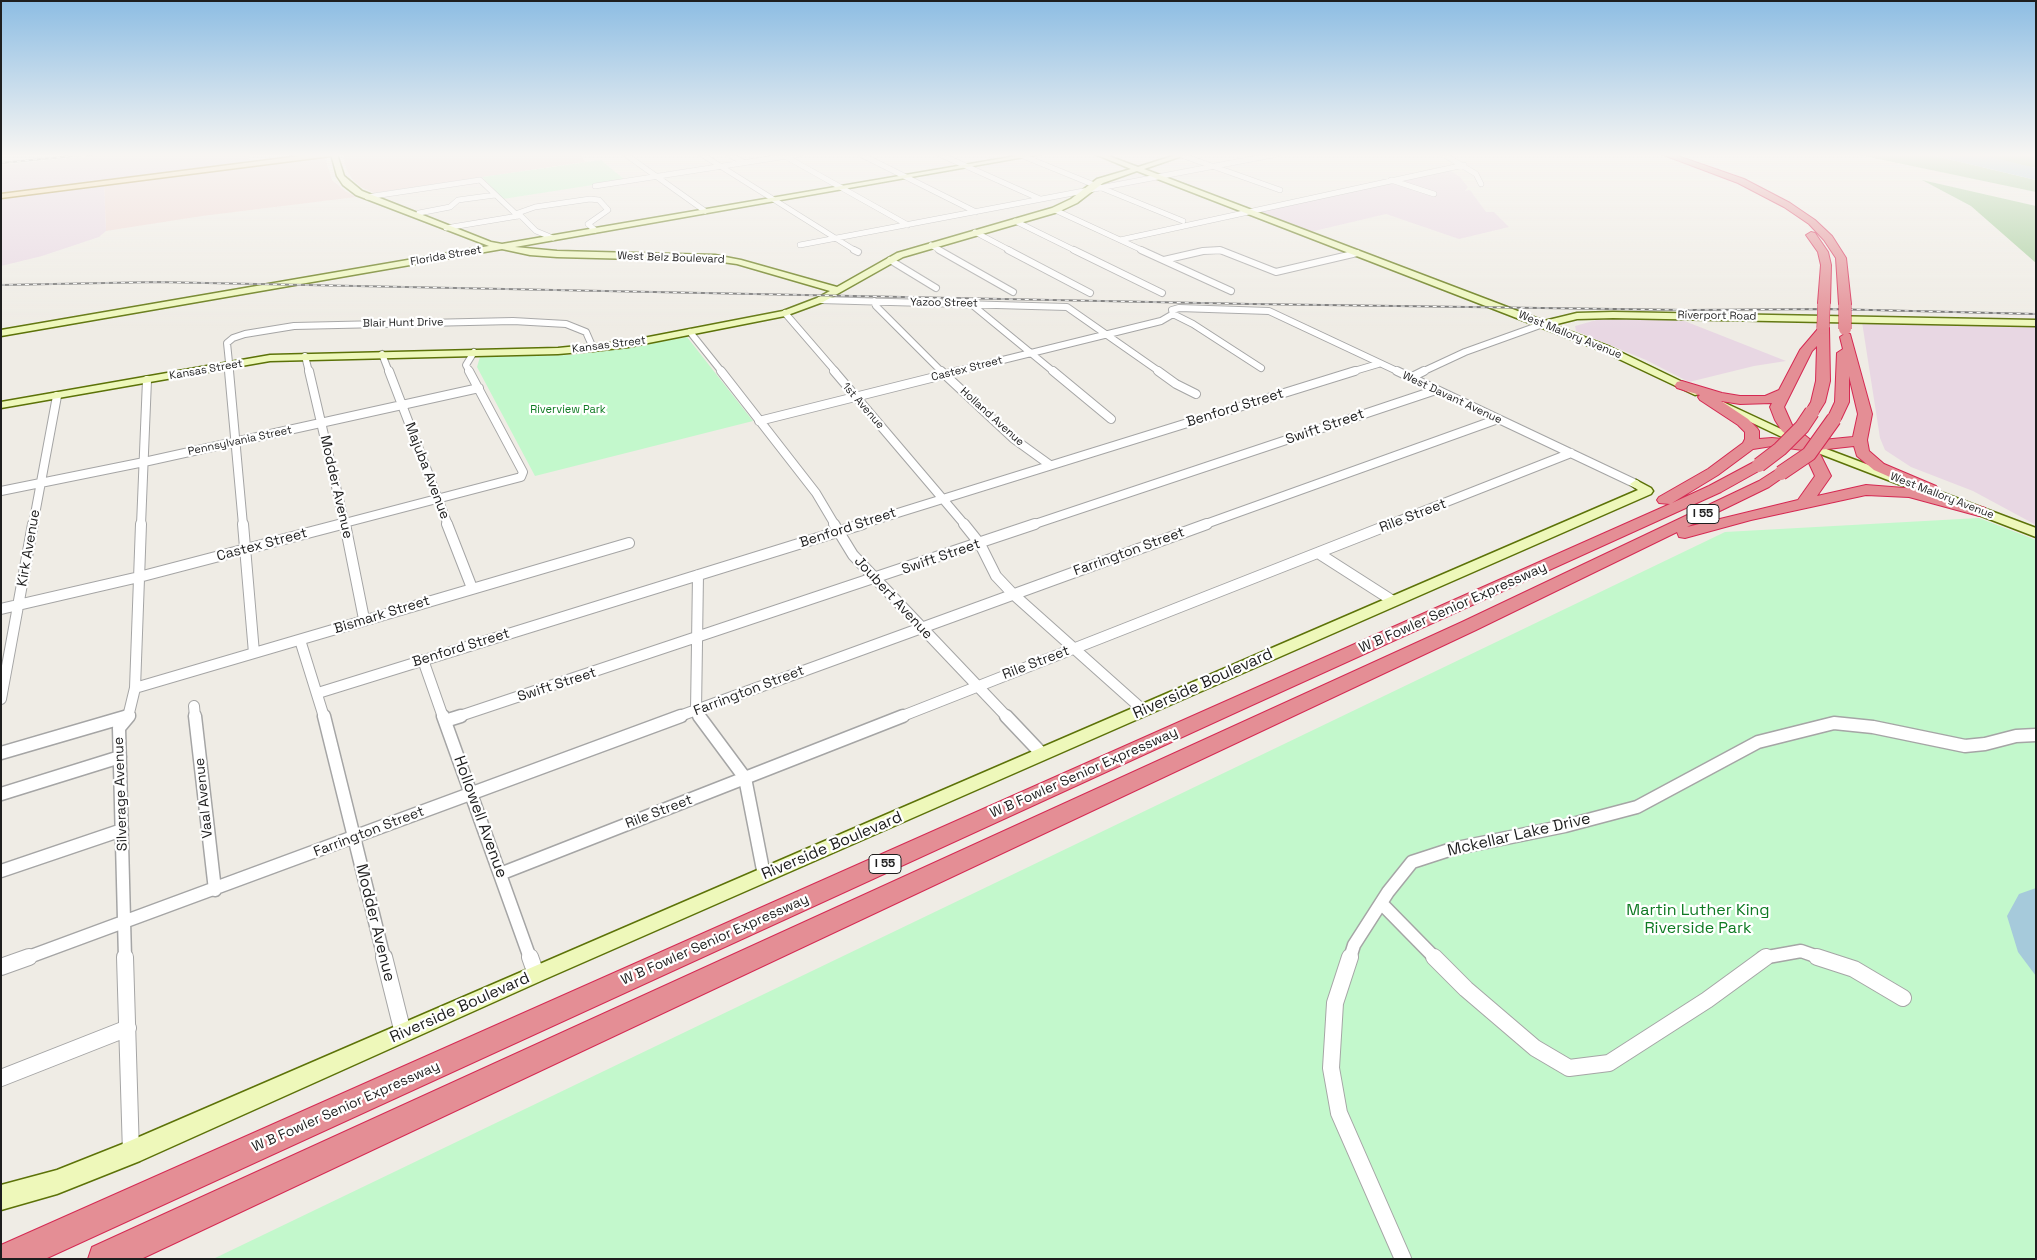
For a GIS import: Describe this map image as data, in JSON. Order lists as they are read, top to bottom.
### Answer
{
  "streets": {
    "highway": ["I 55", "W B Fowler Senior Expressway"],
    "street": [
      "Florida Street",
      "West Belz Boulevard",
      "Yazoo Street",
      "Riverport Road",
      "Blair Hunt Drive",
      "West Mallory Avenue",
      "Kansas Street",
      "Castex Street",
      "West Davant Avenue",
      "1st Avenue",
      "Benford Street",
      "Holland Avenue",
      "Swift Street",
      "Pennsylvania Street",
      "Majuba Avenue",
      "Modder Avenue",
      "Rile Street",
      "Kirk Avenue",
      "Farrington Street",
      "Joubert Avenue",
      "Bismark Street",
      "Riverside Boulevard",
      "Silverage Avenue",
      "Vaal Avenue",
      "Hollowell Avenue",
      "Mckellar Lake Drive"
    ]
  },
  "crossings": [
    ["Florida Street", "West Belz Boulevard"],
    ["West Belz Boulevard", "Kansas Street"],
    ["Yazoo Street", "Kansas Street"],
    ["Yazoo Street", "Castex Street"],
    ["Yazoo Street", "Holland Avenue"],
    ["Riverport Road", "West Mallory Avenue"],
    ["Riverport Road", "West Davant Avenue"],
    ["Blair Hunt Drive", "Kansas Street"],
    ["Kansas Street", "1st Avenue"],
    ["Kansas Street", "Majuba Avenue"],
    ["Kansas Street", "Modder Avenue"],
    ["Kansas Street", "Kirk Avenue"],
    ["Kansas Street", "Joubert Avenue"],
    ["Kansas Street", "Silverage Avenue"],
    ["Castex Street", "West Davant Avenue"],
    ["Castex Street", "1st Avenue"],
    ["Castex Street", "Holland Avenue"],
    ["Castex Street", "Pennsylvania Street"],
    ["Castex Street", "Majuba Avenue"],
    ["Castex Street", "Modder Avenue"],
    ["Castex Street", "Kirk Avenue"],
    ["Castex Street", "Joubert Avenue"],
    ["Castex Street", "Silverage Avenue"],
    ["West Davant Avenue", "Benford Street"],
    ["West Davant Avenue", "Swift Street"],
    ["West Davant Avenue", "Rile Street"],
    ["West Davant Avenue", "Farrington Street"],
    ["West Davant Avenue", "Riverside Boulevard"],
    ["1st Avenue", "Benford Street"],
    ["1st Avenue", "Swift Street"],
    ["1st Avenue", "Rile Street"],
    ["1st Avenue", "Farrington Street"],
    ["1st Avenue", "Riverside Boulevard"],
    ["Benford Street", "Holland Avenue"],
    ["Benford Street", "Modder Avenue"],
    ["Benford Street", "Joubert Avenue"],
    ["Benford Street", "Hollowell Avenue"],
    ["Swift Street", "Joubert Avenue"],
    ["Swift Street", "Hollowell Avenue"],
    ["Pennsylvania Street", "Majuba Avenue"],
    ["Pennsylvania Street", "Modder Avenue"],
    ["Pennsylvania Street", "Kirk Avenue"],
    ["Pennsylvania Street", "Silverage Avenue"],
    ["Majuba Avenue", "Bismark Street"],
    ["Modder Avenue", "Farrington Street"],
    ["Modder Avenue", "Bismark Street"],
    ["Modder Avenue", "Riverside Boulevard"],
    ["Rile Street", "Joubert Avenue"],
    ["Rile Street", "Hollowell Avenue"],
    ["Farrington Street", "Joubert Avenue"],
    ["Farrington Street", "Silverage Avenue"],
    ["Farrington Street", "Vaal Avenue"],
    ["Farrington Street", "Hollowell Avenue"],
    ["Joubert Avenue", "Riverside Boulevard"],
    ["Bismark Street", "Silverage Avenue"],
    ["Riverside Boulevard", "Silverage Avenue"],
    ["Riverside Boulevard", "Hollowell Avenue"]
  ],
  "parks": ["Riverview Park", "Martin Luther King Riverside Park"]
}
